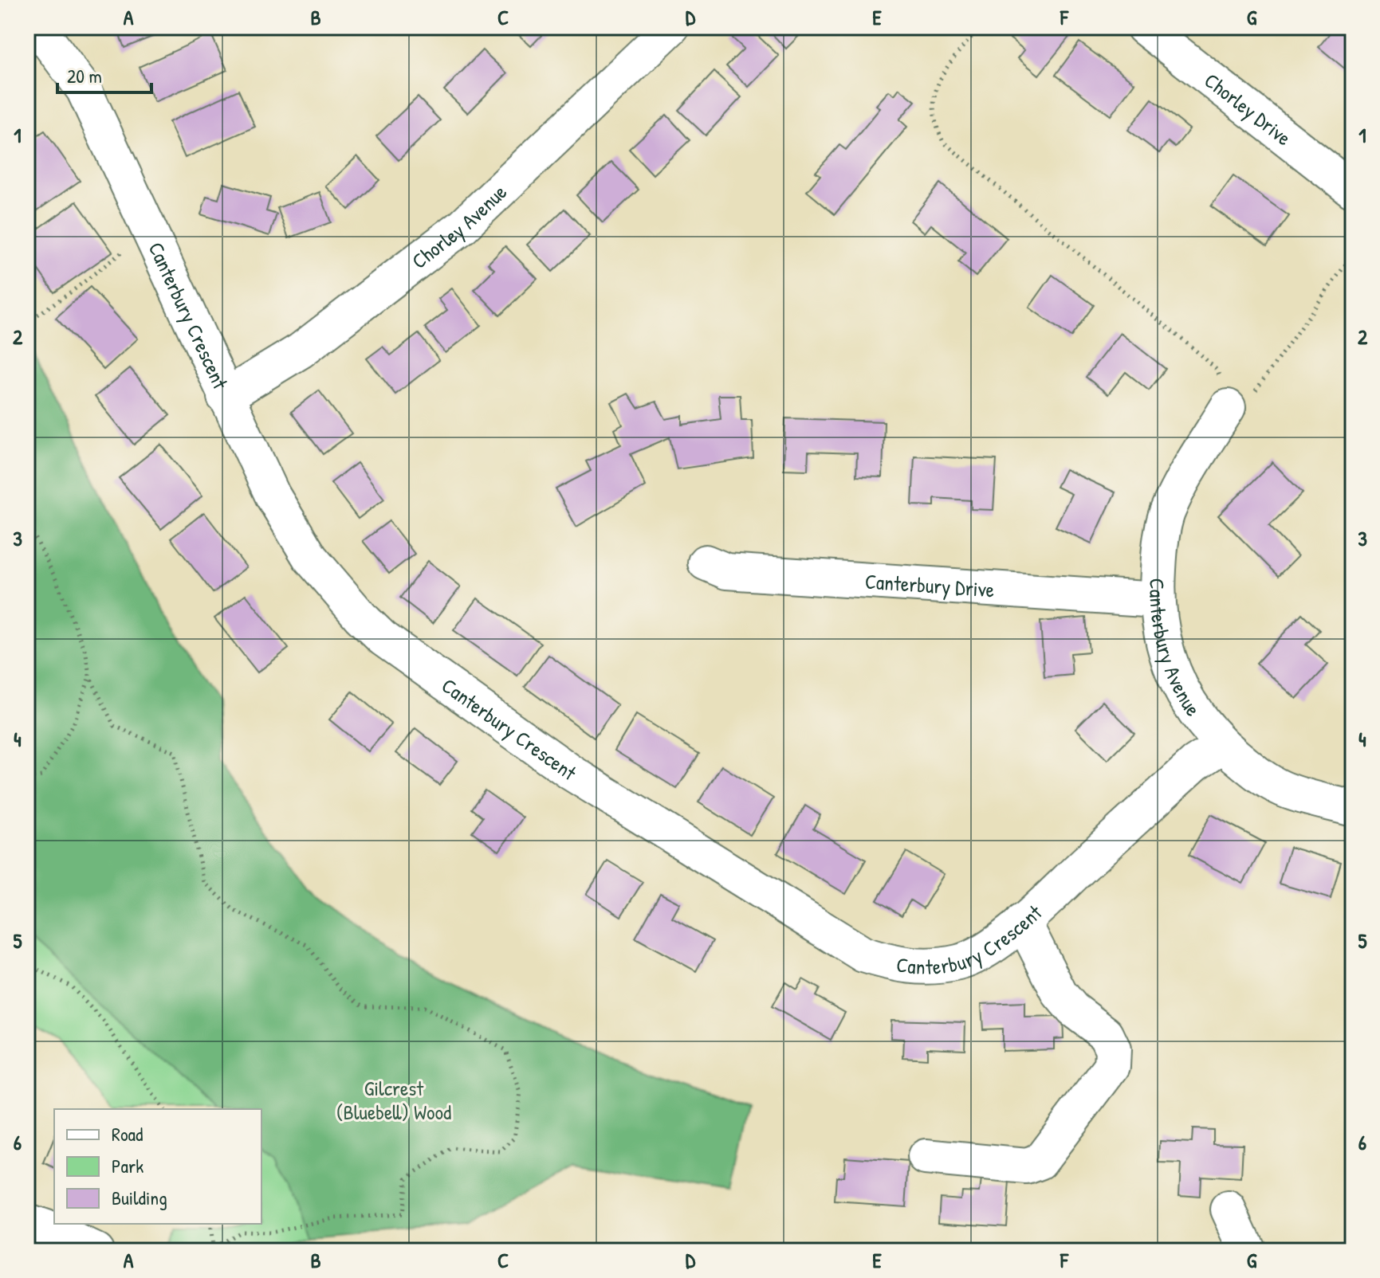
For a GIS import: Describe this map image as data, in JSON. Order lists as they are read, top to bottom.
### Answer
{
  "streets": {
    "street": [
      "Chorley Drive",
      "Chorley Avenue",
      "Canterbury Crescent",
      "Canterbury Drive",
      "Canterbury Avenue"
    ]
  },
  "crossings": [
    ["Chorley Avenue", "Canterbury Crescent"],
    ["Canterbury Crescent", "Canterbury Avenue"],
    ["Canterbury Drive", "Canterbury Avenue"]
  ],
  "parks": ["Gilcrest (Bluebell) Wood"],
  "legend": ["Road", "Park", "Building"],
  "scale_bar": "20 m",
  "grid": {
    "columns": [
      "A",
      "B",
      "C",
      "D",
      "E",
      "F",
      "G"
    ],
    "rows": [
      "1",
      "2",
      "3",
      "4",
      "5",
      "6"
    ]
  }
}
